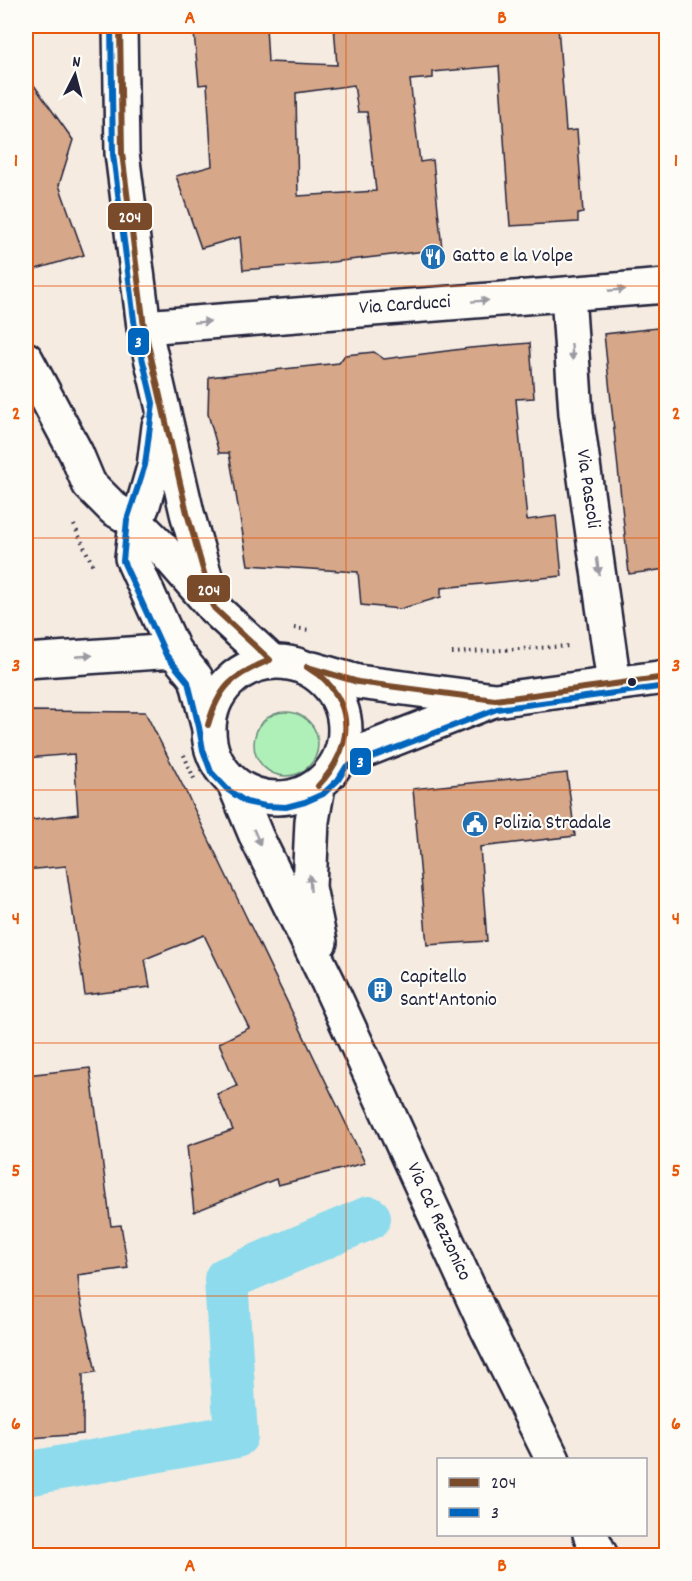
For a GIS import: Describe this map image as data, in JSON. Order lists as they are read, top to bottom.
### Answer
{
  "streets": {
    "main road": ["Via Carducci", "Via Pascoli", "Via Ca' Rezzonico"]
  },
  "crossings": [
    ["Via Carducci", "Via Pascoli"]
  ],
  "one_way": ["Via Carducci", "Via Pascoli"],
  "places": {
    "restaurant": ["Gatto e la Volpe"],
    "public building": ["Polizia Stradale"],
    "building": ["Capitello Sant'Antonio"]
  },
  "lines": ["transit line 204", "transit line 3"],
  "legend": ["204", "3"],
  "north": "top",
  "grid": {
    "columns": ["A", "B"],
    "rows": [
      "1",
      "2",
      "3",
      "4",
      "5",
      "6"
    ]
  }
}
